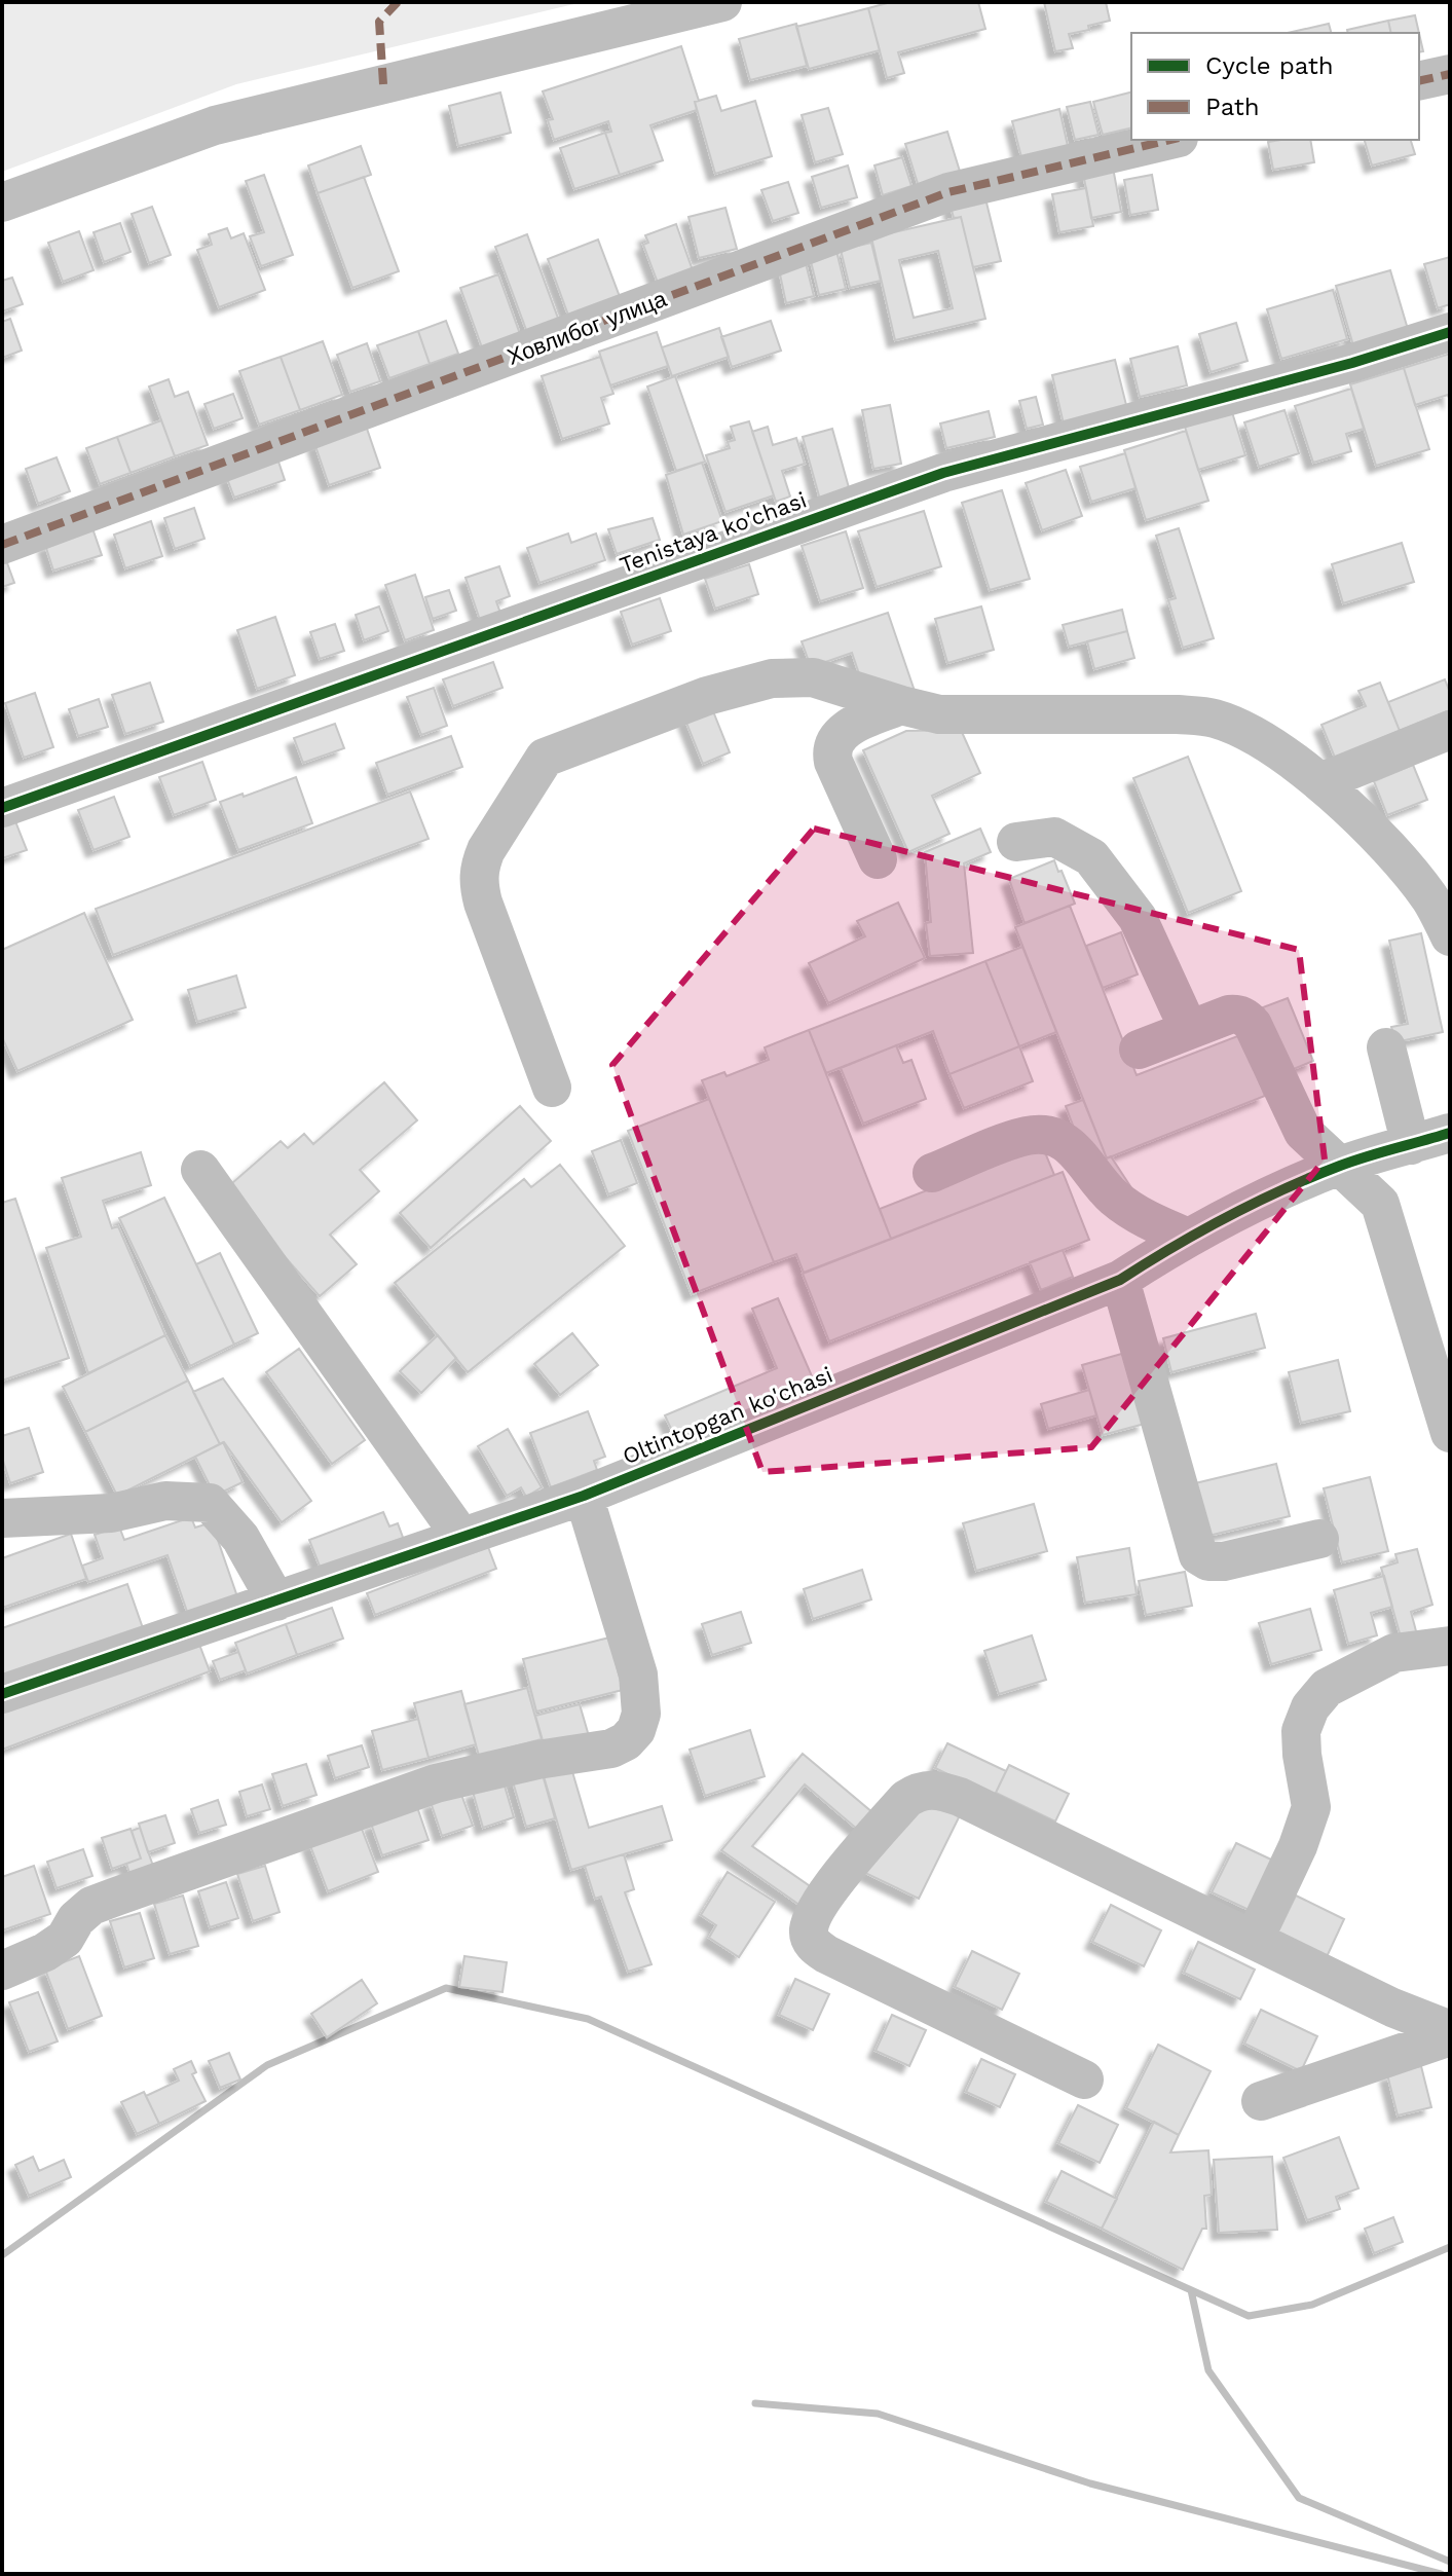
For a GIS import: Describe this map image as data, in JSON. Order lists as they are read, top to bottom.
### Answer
{
  "streets": {
    "street": ["Ховлибог улица", "Tenistaya ko'chasi", "Oltintopgan ko'chasi"]
  },
  "legend": ["Cycle path", "Path"]
}
